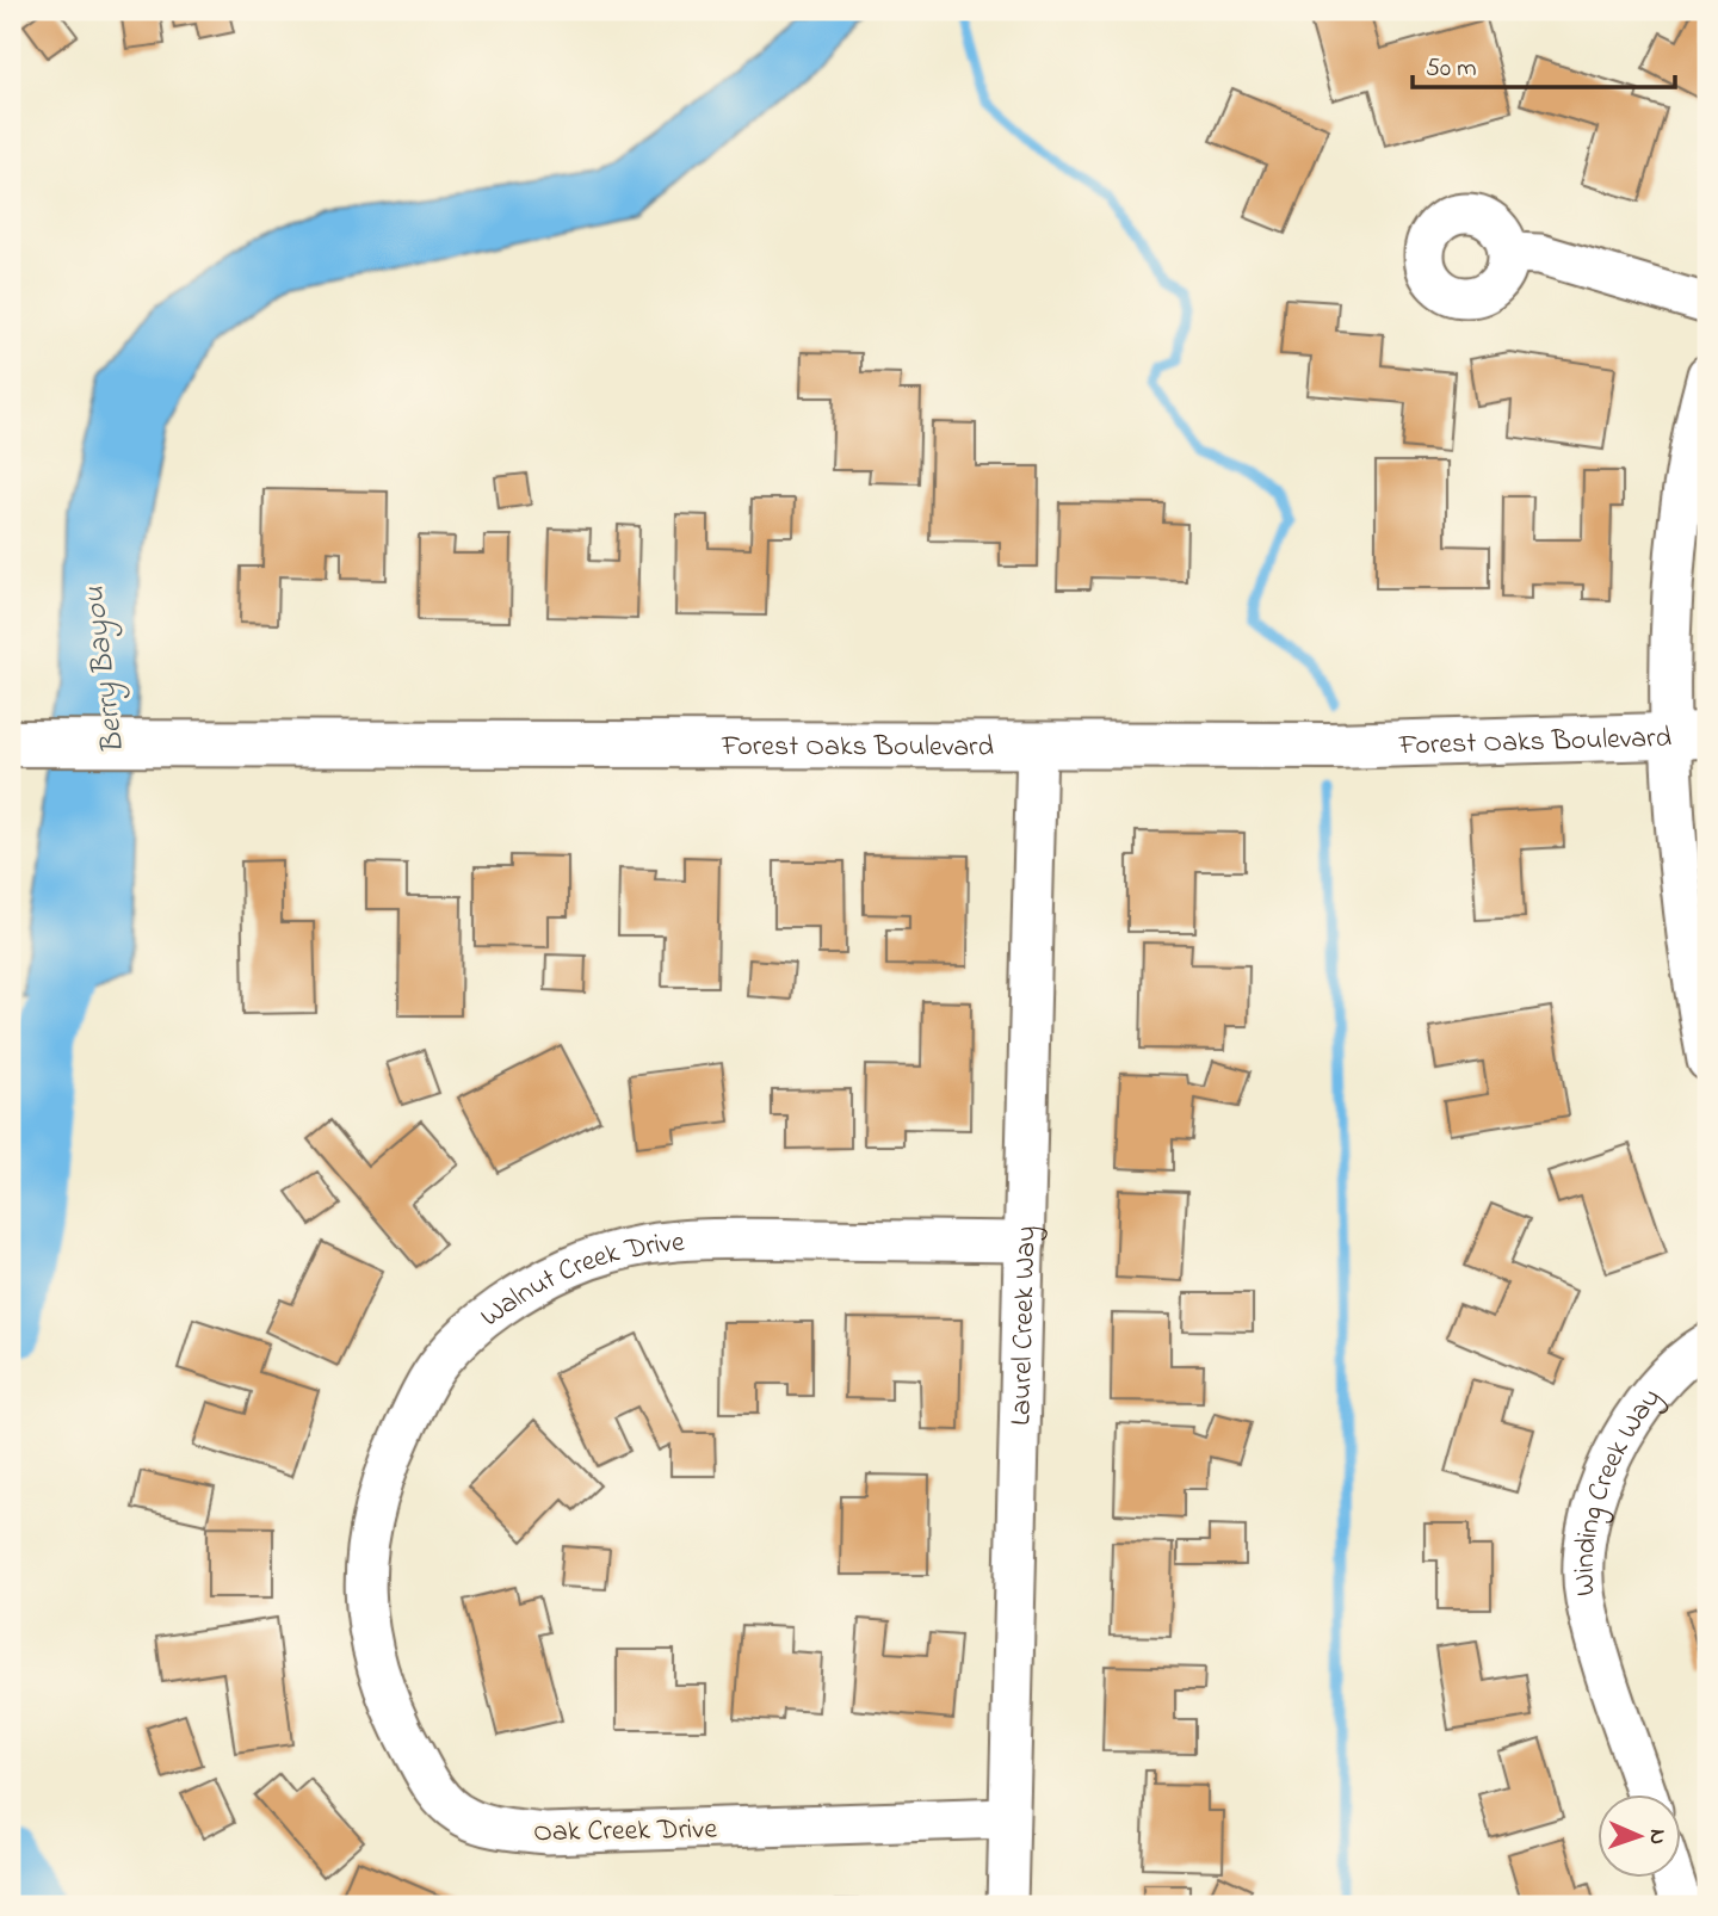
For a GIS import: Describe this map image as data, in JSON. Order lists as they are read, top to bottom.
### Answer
{
  "streets": {
    "street": [
      "Forest Oaks Boulevard",
      "Walnut Creek Drive",
      "Laurel Creek Way",
      "Winding Creek Way",
      "Oak Creek Drive"
    ]
  },
  "crossings": [
    ["Forest Oaks Boulevard", "Laurel Creek Way"],
    ["Walnut Creek Drive", "Laurel Creek Way"],
    ["Walnut Creek Drive", "Oak Creek Drive"],
    ["Laurel Creek Way", "Oak Creek Drive"]
  ],
  "water": ["Berry Bayou"],
  "scale_bar": "50 m",
  "north": "right"
}
